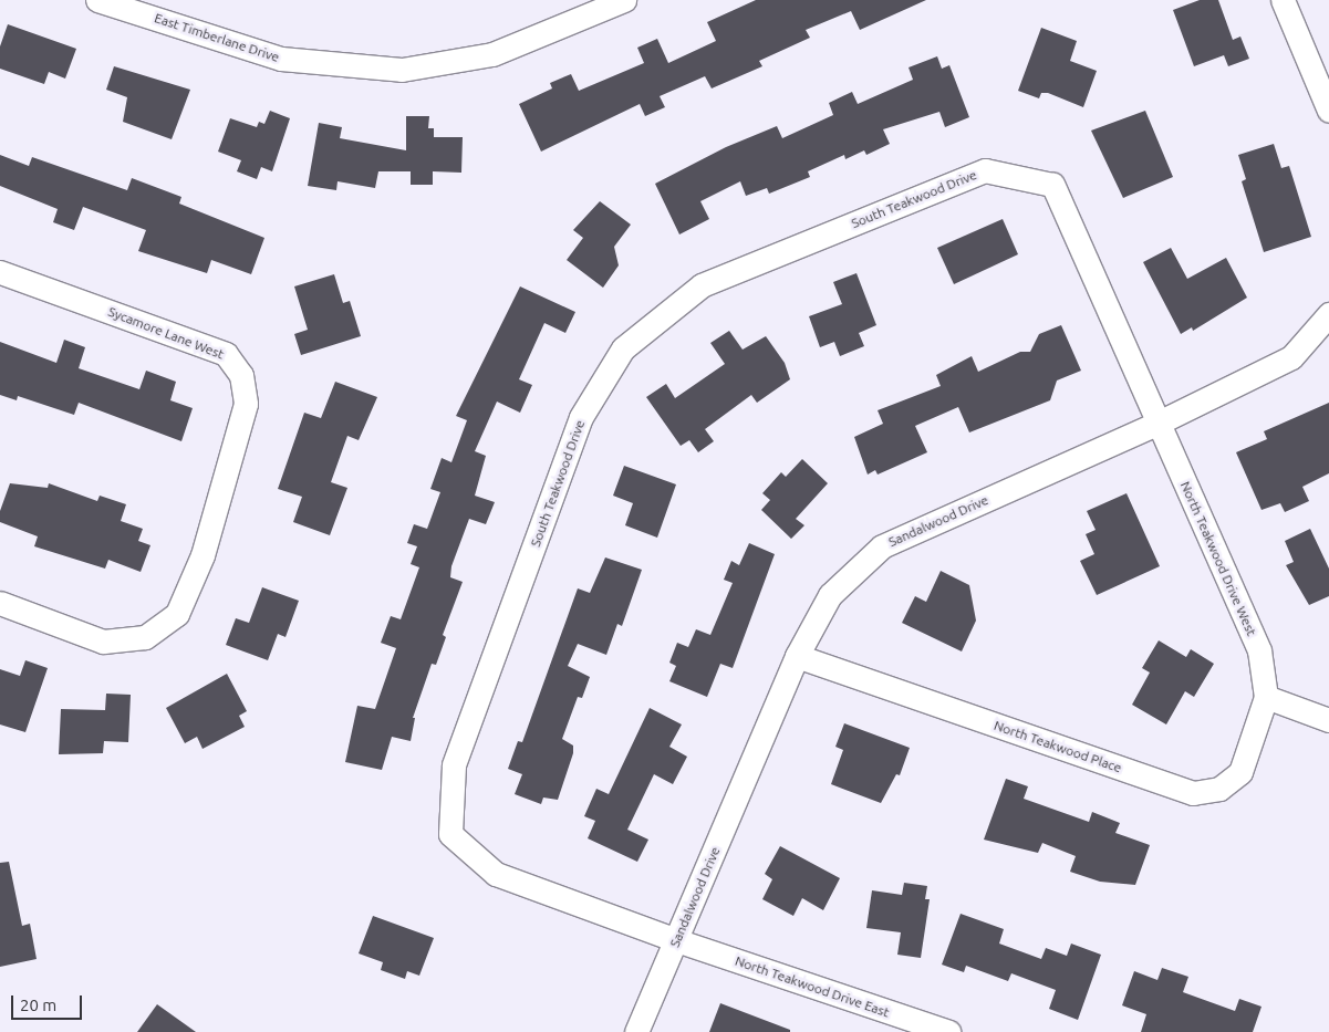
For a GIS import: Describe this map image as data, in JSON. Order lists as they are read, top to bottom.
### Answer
{
  "streets": {
    "street": [
      "East Timberlane Drive",
      "South Teakwood Drive",
      "Sycamore Lane West",
      "Sandalwood Drive",
      "North Teakwood Drive West",
      "North Teakwood Place",
      "North Teakwood Drive East"
    ]
  },
  "crossings": [
    ["South Teakwood Drive", "Sandalwood Drive"],
    ["South Teakwood Drive", "North Teakwood Drive West"],
    ["South Teakwood Drive", "North Teakwood Drive East"],
    ["Sandalwood Drive", "North Teakwood Drive West"],
    ["Sandalwood Drive", "North Teakwood Place"],
    ["Sandalwood Drive", "North Teakwood Drive East"],
    ["North Teakwood Drive West", "North Teakwood Place"]
  ],
  "scale_bar": "20 m"
}
